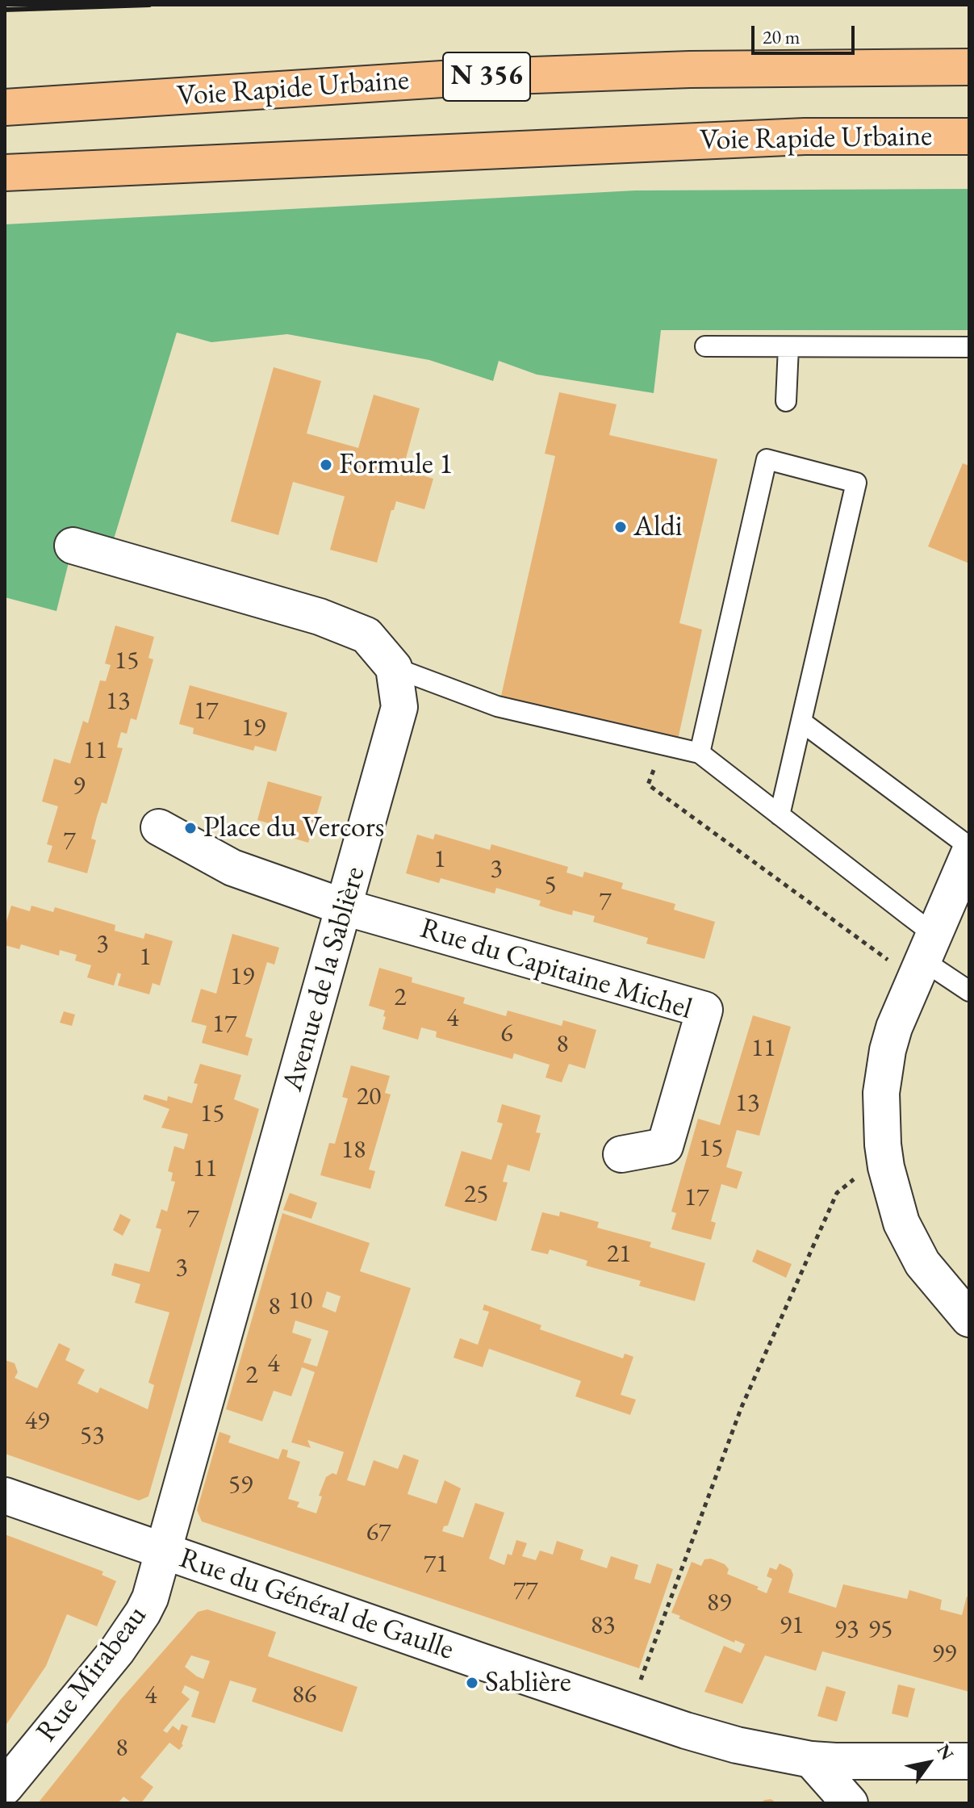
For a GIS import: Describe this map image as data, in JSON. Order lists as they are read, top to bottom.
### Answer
{
  "streets": {
    "highway": ["N 356", "Voie Rapide Urbaine"],
    "street": [
      "Rue du Capitaine Michel",
      "Avenue de la Sablière",
      "Rue du Général de Gaulle",
      "Rue Mirabeau"
    ]
  },
  "crossings": [
    ["Rue du Capitaine Michel", "Avenue de la Sablière"],
    ["Avenue de la Sablière", "Rue du Général de Gaulle"],
    ["Avenue de la Sablière", "Rue Mirabeau"],
    ["Rue du Général de Gaulle", "Rue Mirabeau"]
  ],
  "places": [
    "Formule 1",
    "Aldi",
    "Place du Vercors",
    "Sablière"
  ],
  "house_numbers": [
    "15",
    "13",
    "17",
    "19",
    "11",
    "9",
    "7",
    "1",
    "3",
    "5",
    "7",
    "3",
    "1",
    "19",
    "2",
    "4",
    "17",
    "6",
    "8",
    "11",
    "20",
    "13",
    "15",
    "15",
    "18",
    "11",
    "25",
    "17",
    "7",
    "21",
    "3",
    "10",
    "8",
    "4",
    "2",
    "49",
    "53",
    "59",
    "67",
    "71",
    "77",
    "89",
    "83",
    "91",
    "93",
    "95",
    "99",
    "86",
    "4",
    "8"
  ],
  "scale_bar": "20 m",
  "north": "top right"
}
